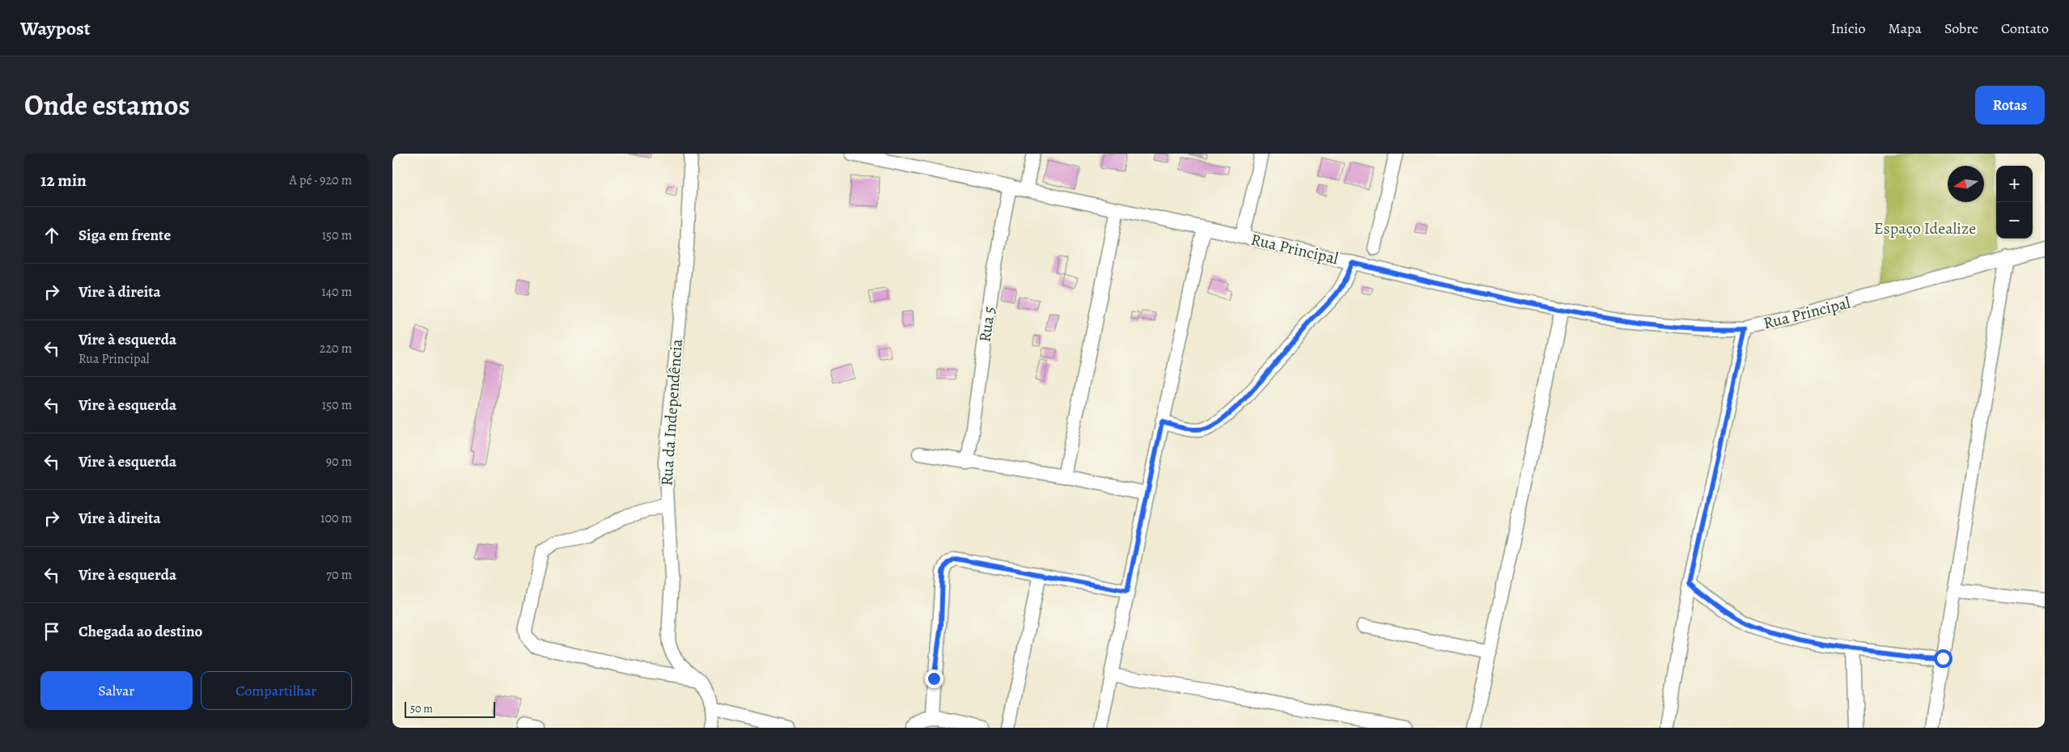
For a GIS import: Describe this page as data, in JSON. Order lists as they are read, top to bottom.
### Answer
{
  "streets": {
    "street": ["Rua Principal", "Rua 5", "Rua da Independência"]
  },
  "crossings": [
    ["Rua Principal", "Rua 5"]
  ],
  "parks": ["Espaço Idealize"],
  "scale_bar": "50 m",
  "north": "left",
  "page": {
    "header": "Waypost",
    "nav": [
      "Início",
      "Mapa",
      "Sobre",
      "Contato"
    ],
    "title": "Onde estamos",
    "buttons": [
      "Rotas",
      ["Salvar", "Compartilhar"]
    ],
    "heading": ["12 min", "A pé · 920 m"],
    "map_buttons": ["+", "−"],
    "list": [
      ["Siga em frente", "150 m"],
      ["Vire à direita", "140 m"],
      ["Vire à esquerda", "Rua Principal", "220 m"],
      ["Vire à esquerda", "150 m"],
      ["Vire à esquerda", "90 m"],
      ["Vire à direita", "100 m"],
      ["Vire à esquerda", "70 m"],
      "Chegada ao destino"
    ],
    "scale": "50 m"
  }
}
